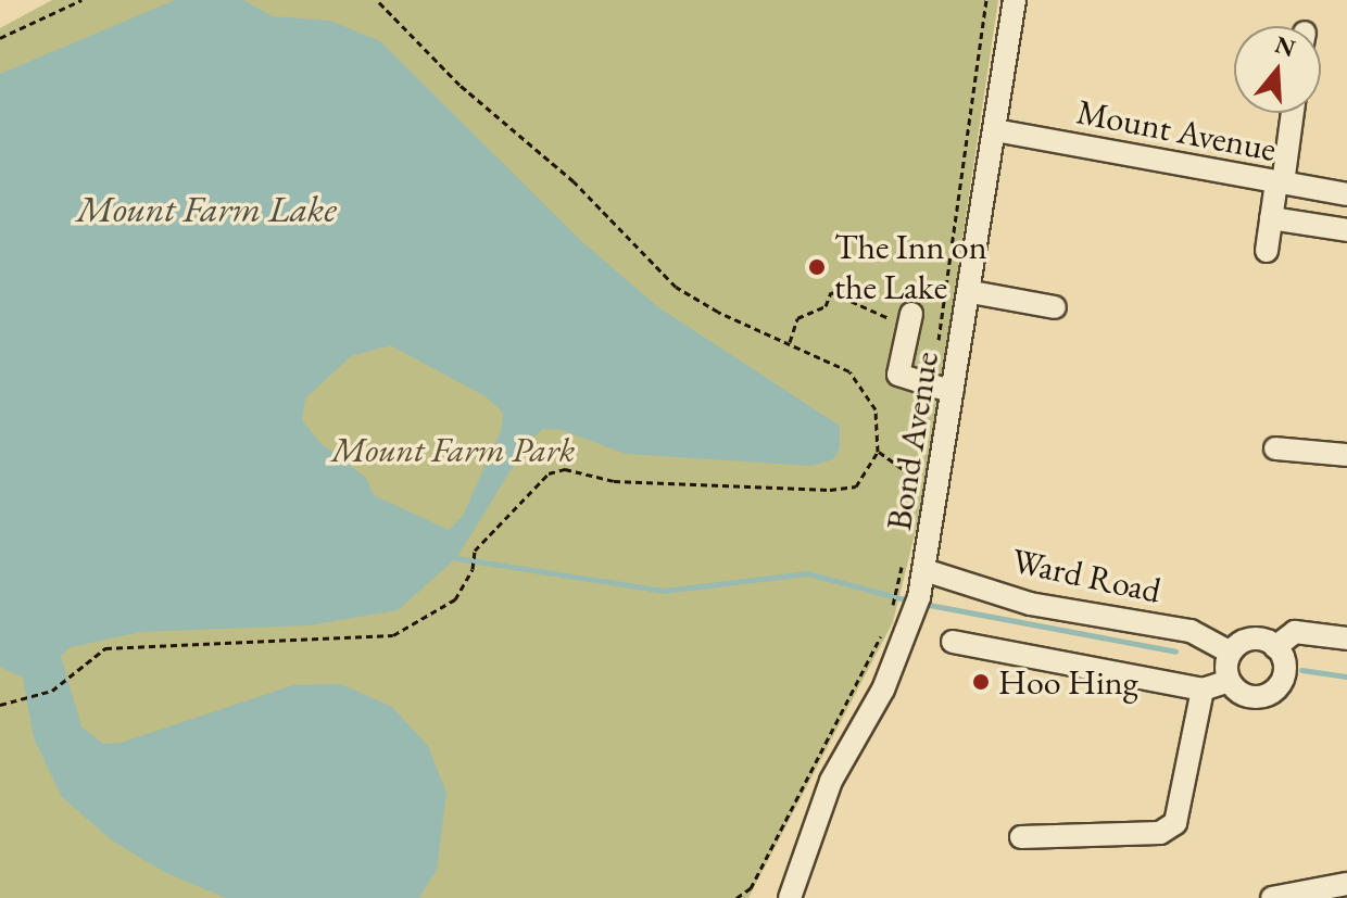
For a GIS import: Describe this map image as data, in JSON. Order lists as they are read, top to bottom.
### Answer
{
  "streets": {
    "street": ["Mount Avenue", "Bond Avenue", "Ward Road"]
  },
  "crossings": [
    ["Mount Avenue", "Bond Avenue"],
    ["Bond Avenue", "Ward Road"]
  ],
  "water": ["Mount Farm Lake"],
  "parks": ["Mount Farm Park"],
  "places": ["The Inn on the Lake", "Hoo Hing"],
  "north": "top"
}
